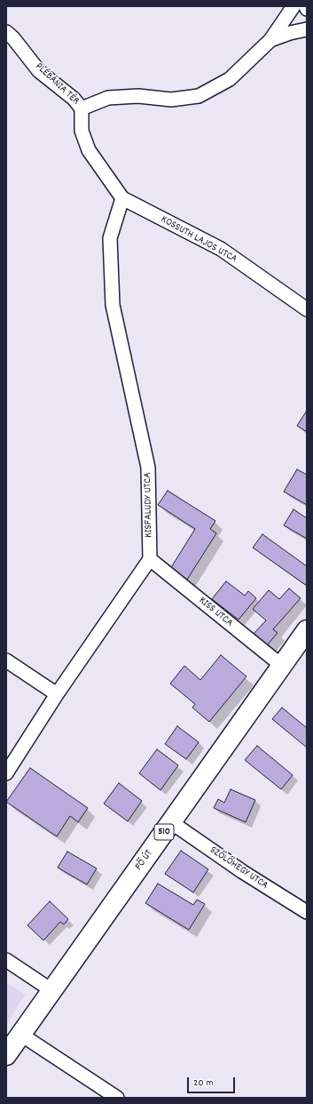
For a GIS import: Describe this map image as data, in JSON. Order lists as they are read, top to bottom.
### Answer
{
  "streets": {
    "main road": ["510", "FŐ ÚT"],
    "street": [
      "PLÉBÁNIA TÉR",
      "KOSSUTH LAJOS UTCA",
      "KISFALUDY UTCA",
      "KISS UTCA",
      "SZŐLŐHEGY UTCA"
    ]
  },
  "crossings": [
    ["PLÉBÁNIA TÉR", "KOSSUTH LAJOS UTCA"],
    ["PLÉBÁNIA TÉR", "KISFALUDY UTCA"],
    ["KOSSUTH LAJOS UTCA", "KISFALUDY UTCA"],
    ["KISFALUDY UTCA", "KISS UTCA"],
    ["KISS UTCA", "FŐ ÚT"],
    ["FŐ ÚT", "SZŐLŐHEGY UTCA"]
  ],
  "scale_bar": "20 m"
}
